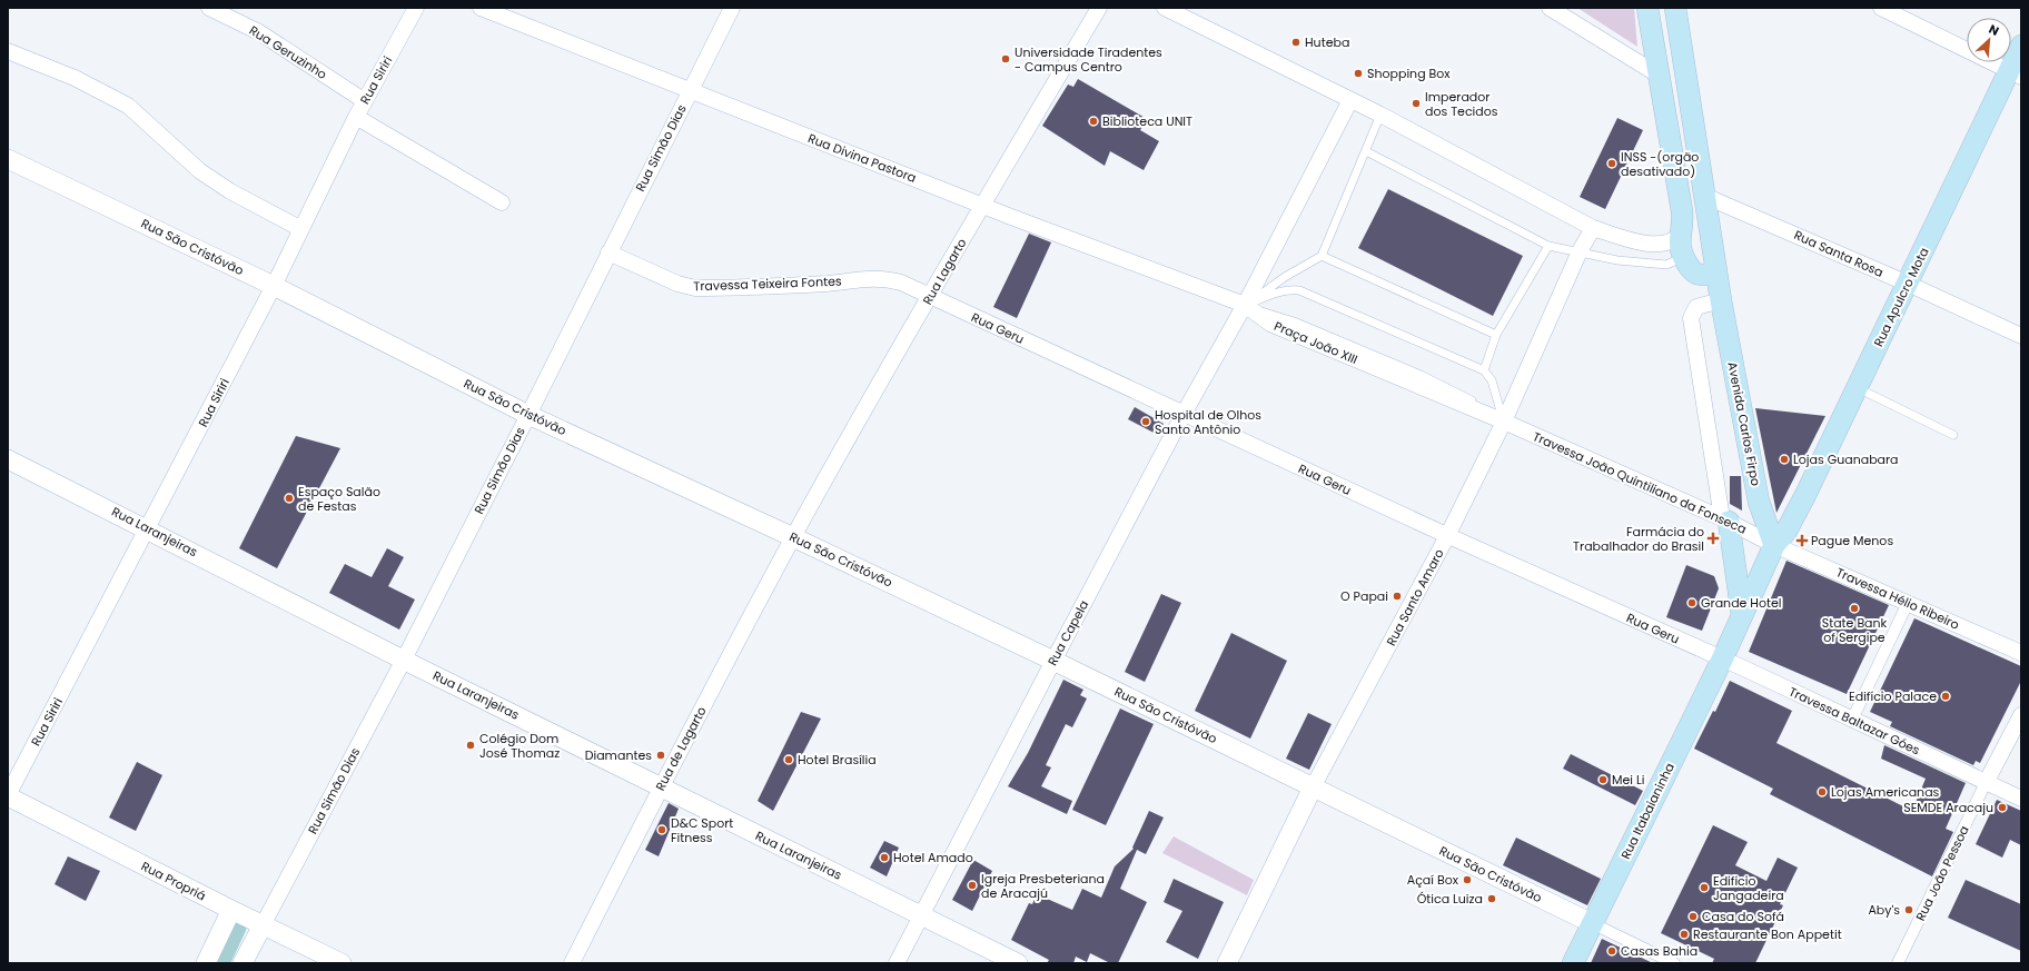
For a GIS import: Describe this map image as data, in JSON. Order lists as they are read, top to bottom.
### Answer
{
  "streets": {
    "main road": ["Rua Apulcro Mota", "Avenida Carlos Firpo", "Rua Itabaianinha"],
    "street": [
      "Rua Geruzinho",
      "Rua Siriri",
      "Rua Simão Dias",
      "Rua Divina Pastora",
      "Rua São Cristóvão",
      "Rua Santa Rosa",
      "Rua Lagarto",
      "Travessa Teixeira Fontes",
      "Rua Geru",
      "Praça João XIII",
      "Travessa João Quintiliano da Fonseca",
      "Rua Laranjeiras",
      "Rua Santo Amaro",
      "Travessa Hélio Ribeiro",
      "Rua Capela",
      "Travessa Baltazar Góes",
      "Rua de Lagarto",
      "Rua João Pessoa",
      "Rua Propriá"
    ]
  },
  "crossings": [
    ["Rua Geruzinho", "Rua Siriri"],
    ["Rua Siriri", "Rua São Cristóvão"],
    ["Rua Siriri", "Rua Laranjeiras"],
    ["Rua Siriri", "Rua Propriá"],
    ["Rua Simão Dias", "Rua Divina Pastora"],
    ["Rua Simão Dias", "Rua São Cristóvão"],
    ["Rua Simão Dias", "Travessa Teixeira Fontes"],
    ["Rua Simão Dias", "Rua Laranjeiras"],
    ["Rua Simão Dias", "Rua Propriá"],
    ["Rua Divina Pastora", "Rua Lagarto"],
    ["Rua Divina Pastora", "Praça João XIII"],
    ["Rua Divina Pastora", "Rua Capela"],
    ["Rua São Cristóvão", "Rua Lagarto"],
    ["Rua São Cristóvão", "Rua Santo Amaro"],
    ["Rua São Cristóvão", "Rua Capela"],
    ["Rua São Cristóvão", "Rua de Lagarto"],
    ["Rua São Cristóvão", "Rua Itabaianinha"],
    ["Rua Santa Rosa", "Rua Apulcro Mota"],
    ["Rua Santa Rosa", "Avenida Carlos Firpo"],
    ["Rua Lagarto", "Travessa Teixeira Fontes"],
    ["Rua Lagarto", "Rua Geru"],
    ["Rua Lagarto", "Rua de Lagarto"],
    ["Travessa Teixeira Fontes", "Rua Geru"],
    ["Rua Apulcro Mota", "Avenida Carlos Firpo"],
    ["Rua Apulcro Mota", "Travessa João Quintiliano da Fonseca"],
    ["Rua Apulcro Mota", "Travessa Hélio Ribeiro"],
    ["Rua Apulcro Mota", "Rua Itabaianinha"],
    ["Rua Geru", "Rua Santo Amaro"],
    ["Rua Geru", "Rua Capela"],
    ["Rua Geru", "Travessa Baltazar Góes"],
    ["Rua Geru", "Rua Itabaianinha"],
    ["Praça João XIII", "Travessa João Quintiliano da Fonseca"],
    ["Praça João XIII", "Rua Santo Amaro"],
    ["Praça João XIII", "Rua Capela"],
    ["Avenida Carlos Firpo", "Travessa João Quintiliano da Fonseca"],
    ["Avenida Carlos Firpo", "Travessa Hélio Ribeiro"],
    ["Travessa João Quintiliano da Fonseca", "Rua Santo Amaro"],
    ["Travessa João Quintiliano da Fonseca", "Travessa Hélio Ribeiro"],
    ["Rua Laranjeiras", "Rua Capela"],
    ["Rua Laranjeiras", "Rua de Lagarto"],
    ["Travessa Baltazar Góes", "Rua Itabaianinha"],
    ["Travessa Baltazar Góes", "Rua João Pessoa"]
  ],
  "places": {
    "other": [
      "Huteba",
      "Universidade Tiradentes - Campus Centro",
      "Shopping Box",
      "Imperador dos Tecidos",
      "Biblioteca UNIT",
      "INSS -(orgão desativado)",
      "Hospital de Olhos Santo Antônio",
      "Lojas Guanabara",
      "Espaço Salão de Festas",
      "O Papai",
      "Grande Hotel",
      "State Bank of Sergipe",
      "Edifício Palace",
      "Colégio Dom José Thomaz",
      "Diamantes",
      "Hotel Brasília",
      "Mei Li",
      "Lojas Americanas",
      "SEMDE Aracaju",
      "D&C Sport Fitness",
      "Hotel Amado",
      "Açaí Box",
      "Igreja Presbeteriana de Aracajú",
      "Edificio Jangadeira",
      "Ótica Luiza",
      "Aby's",
      "Casa do Sofá",
      "Restaurante Bon Appetit",
      "Casas Bahia"
    ],
    "health": ["Farmácia do Trabalhador do Brasil", "Pague Menos"]
  },
  "north": "top right"
}
